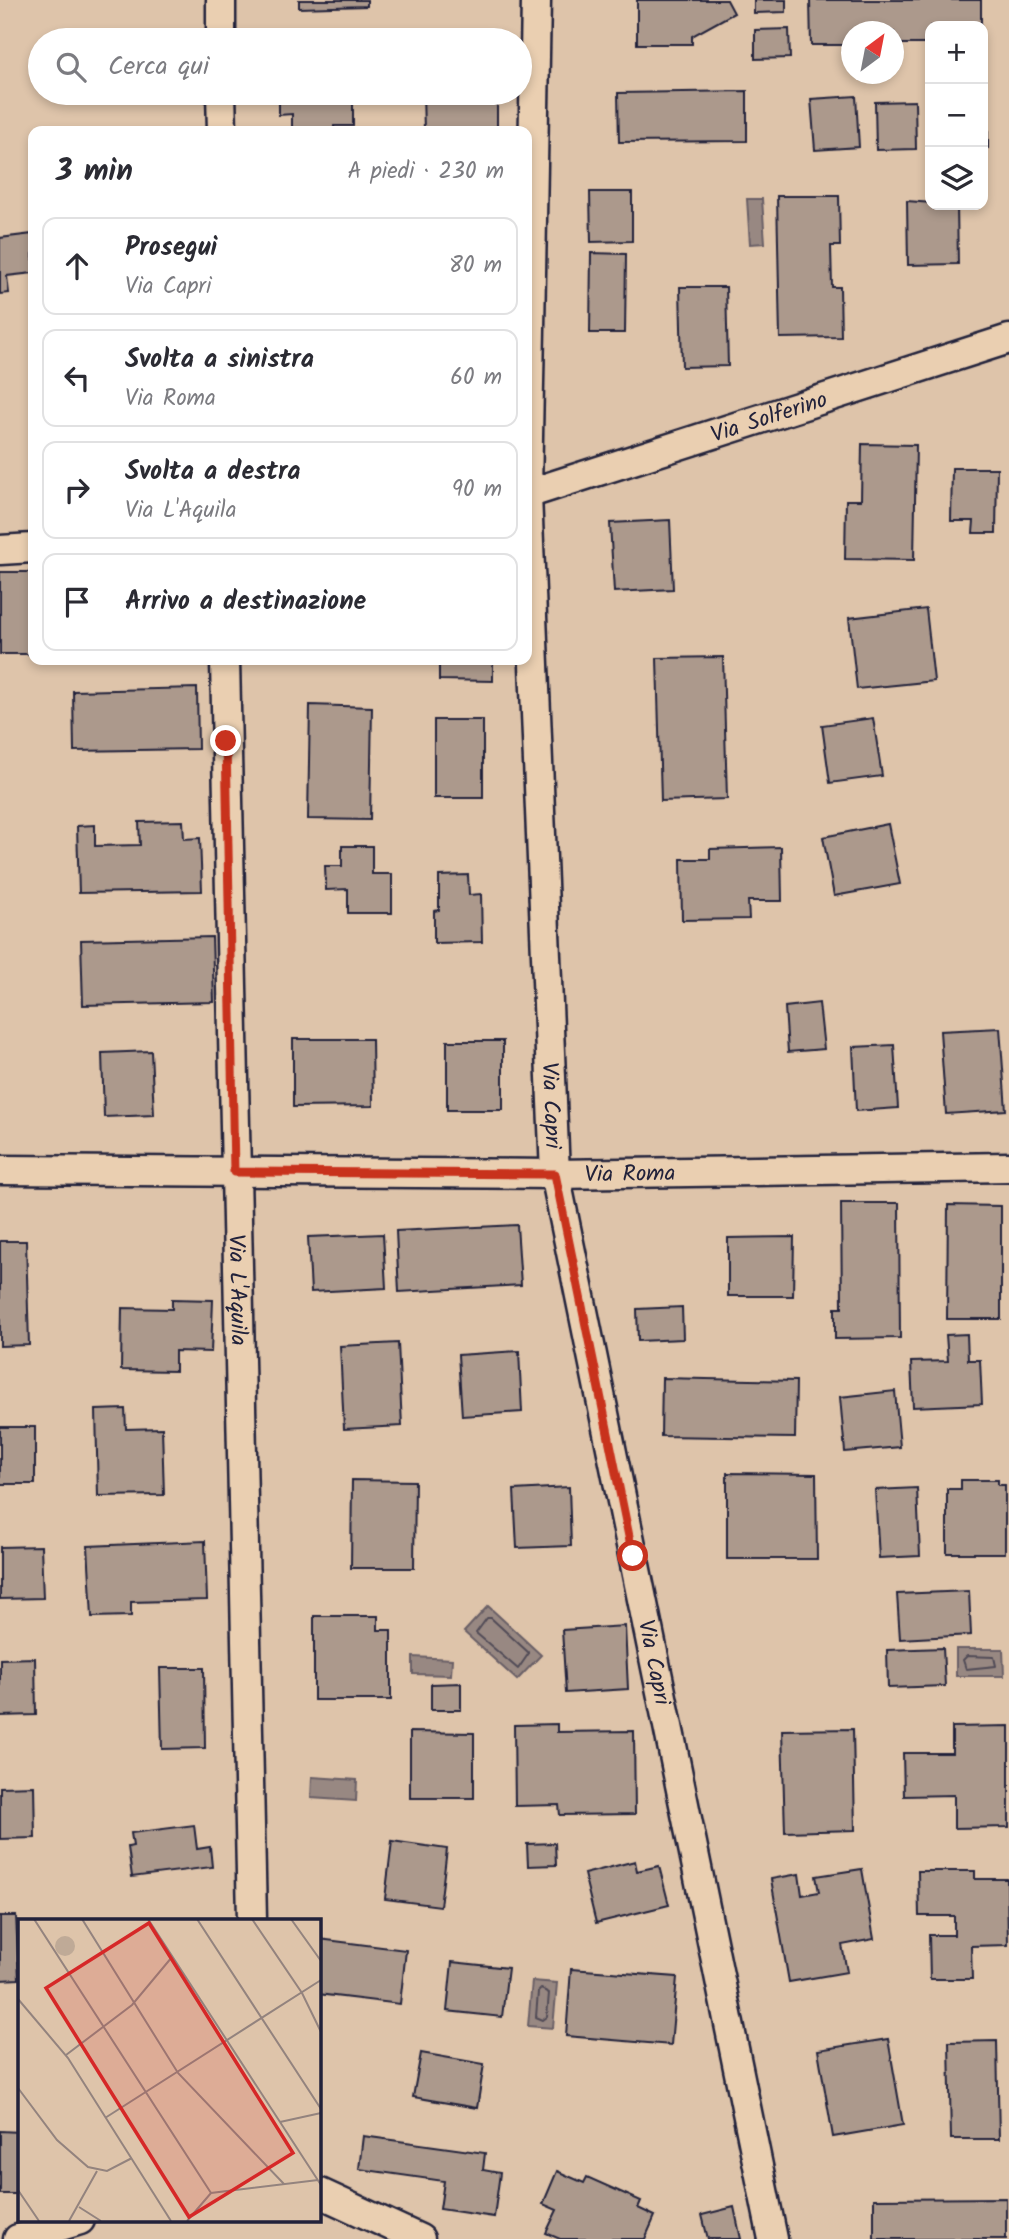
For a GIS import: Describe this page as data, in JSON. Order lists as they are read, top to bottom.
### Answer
{
  "streets": {
    "street": [
      "Via Solferino",
      "Via Capri",
      "Via Roma",
      "Via L'Aquila"
    ]
  },
  "crossings": [
    ["Via Capri", "Via Roma"],
    ["Via Roma", "Via L'Aquila"]
  ],
  "north": "top right",
  "page": {
    "map_buttons": ["+", "−"],
    "search": "Cerca qui",
    "heading": ["3 min", "A piedi · 230 m"],
    "list": [
      ["Prosegui", "Via Capri", "80 m"],
      ["Svolta a sinistra", "Via Roma", "60 m"],
      ["Svolta a destra", "Via L'Aquila", "90 m"],
      "Arrivo a destinazione"
    ]
  }
}
